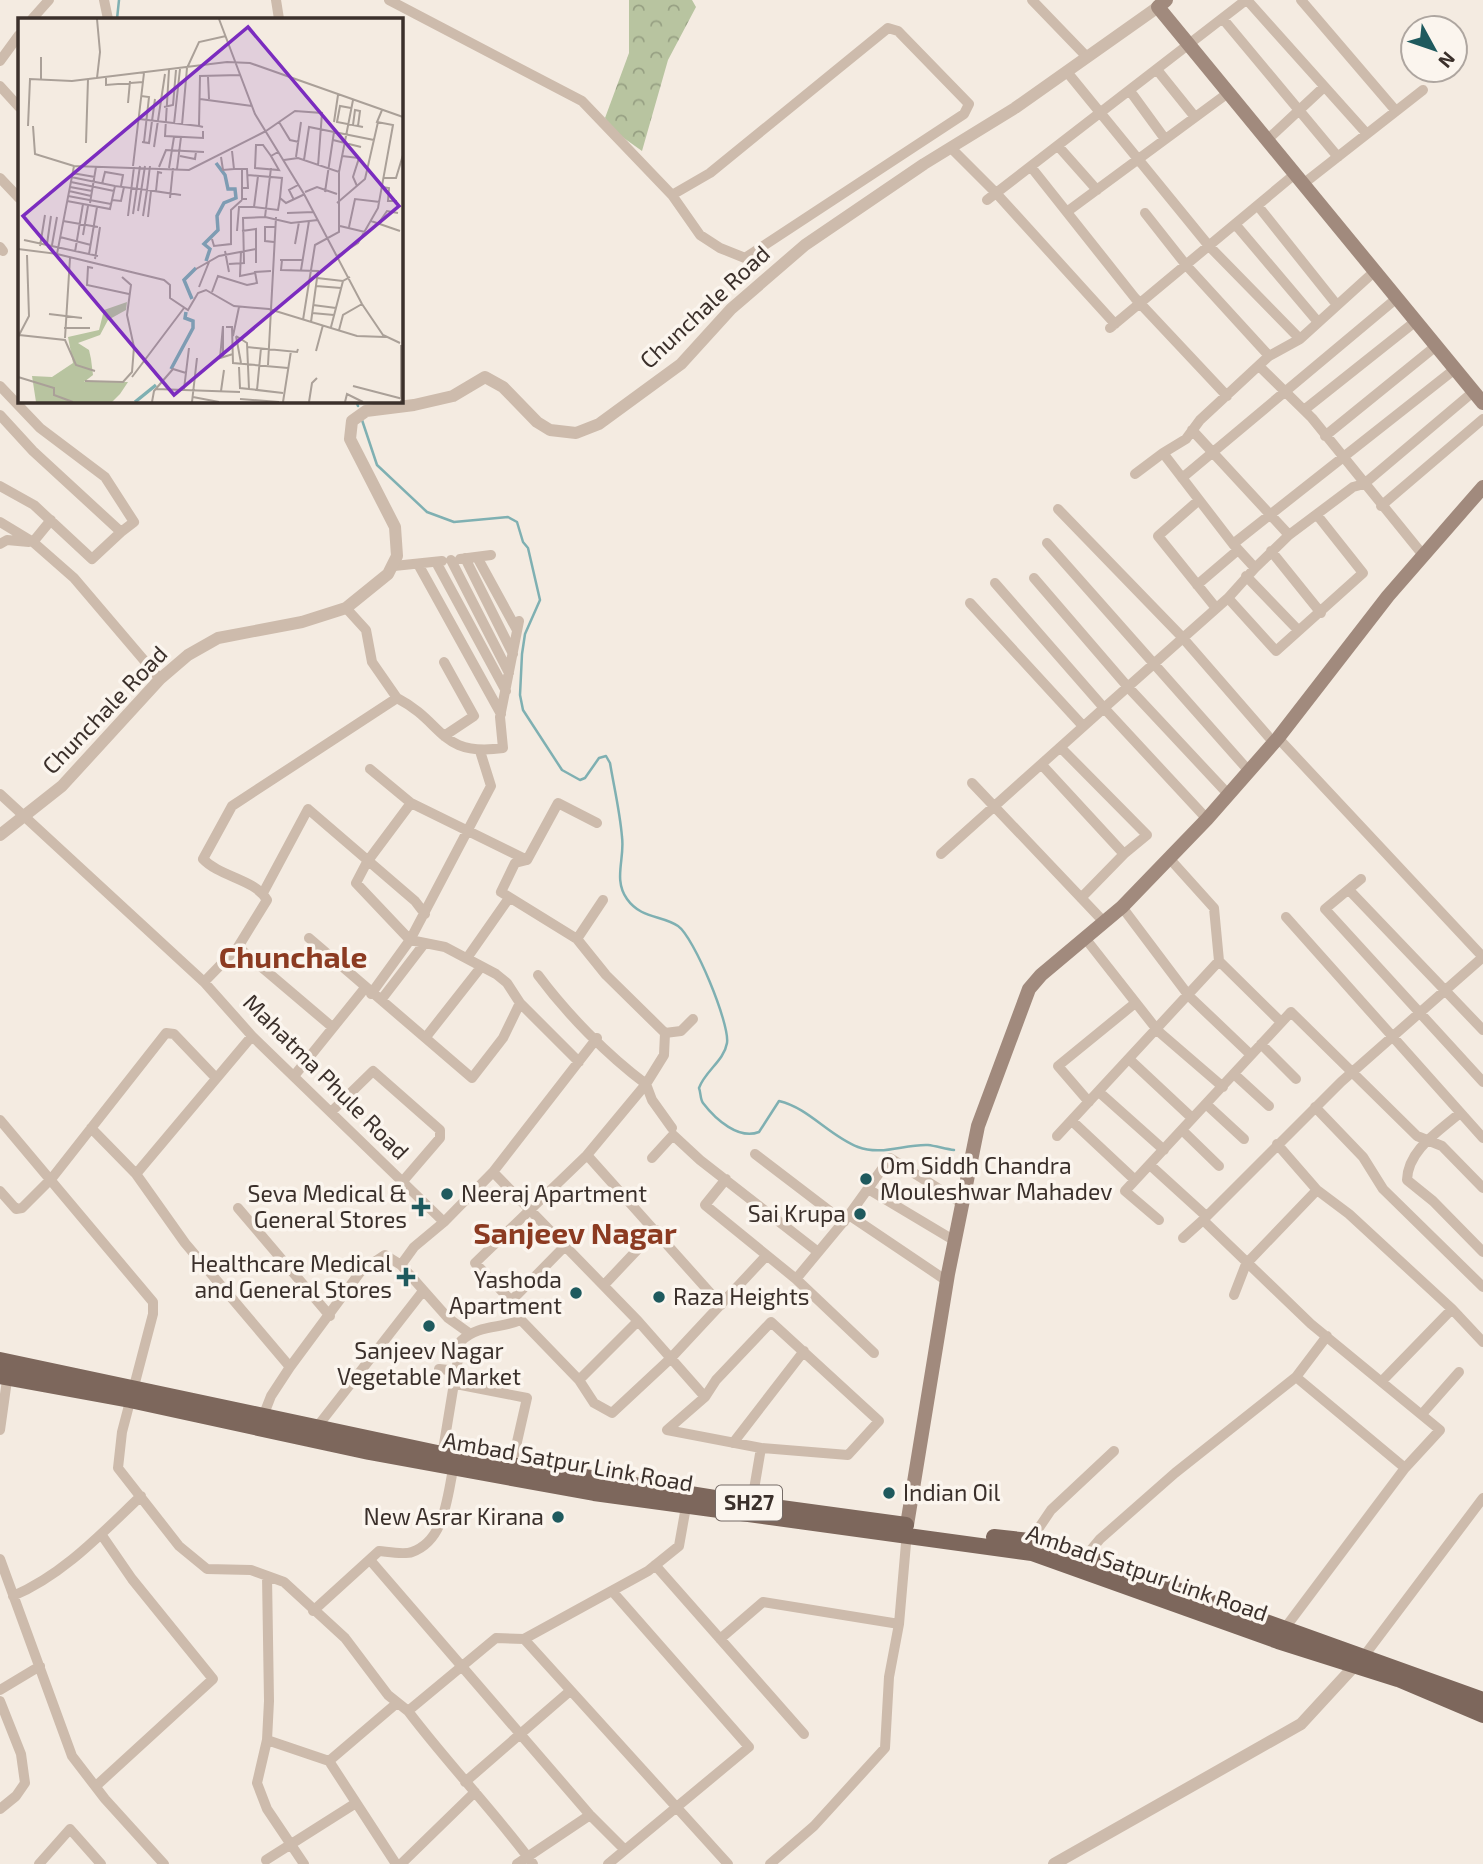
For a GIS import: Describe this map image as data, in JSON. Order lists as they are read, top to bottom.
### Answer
{
  "streets": {
    "main road": ["Ambad Satpur Link Road", "SH27"],
    "street": ["Chunchale Road", "Mahatma Phule Road"]
  },
  "crossings": [
    ["Chunchale Road", "Mahatma Phule Road"]
  ],
  "districts": ["Chunchale", "Sanjeev Nagar"],
  "places": {
    "other": [
      "Om Siddh Chandra Mouleshwar Mahadev",
      "Neeraj Apartment",
      "Sai Krupa",
      "Yashoda Apartment",
      "Raza Heights",
      "Sanjeev Nagar Vegetable Market",
      "Indian Oil",
      "New Asrar Kirana"
    ],
    "health": ["Seva Medical & General Stores", "Healthcare Medical and General Stores"]
  },
  "north": "bottom right"
}
